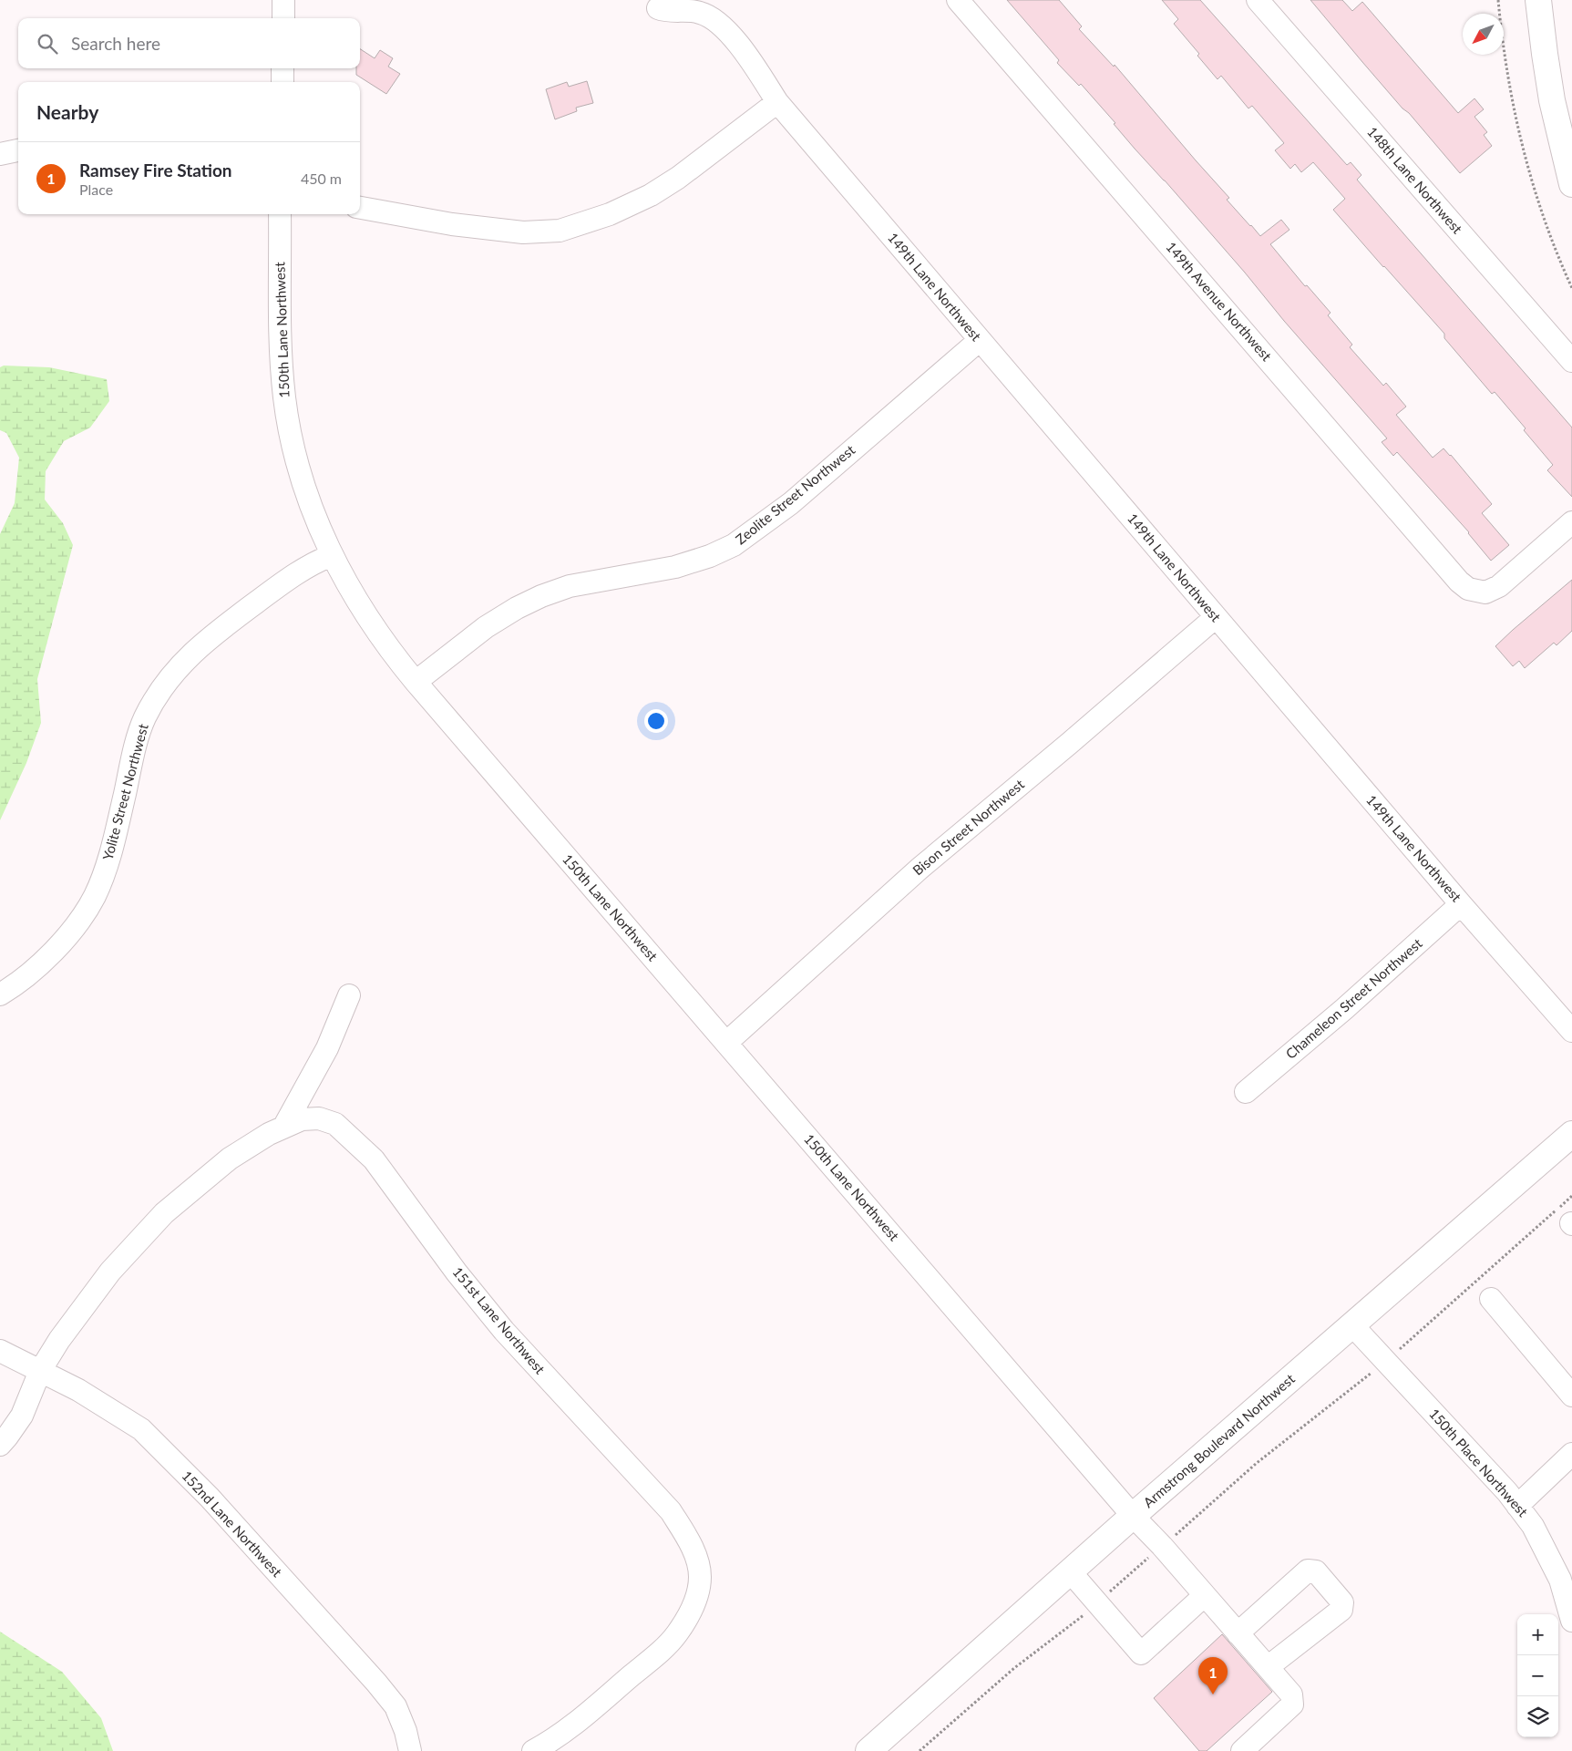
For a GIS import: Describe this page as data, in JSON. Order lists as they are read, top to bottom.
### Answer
{
  "streets": {
    "main road": ["Armstrong Boulevard Northwest"],
    "street": [
      "148th Lane Northwest",
      "149th Lane Northwest",
      "149th Avenue Northwest",
      "150th Lane Northwest",
      "Zeolite Street Northwest",
      "Yolite Street Northwest",
      "Bison Street Northwest",
      "Chameleon Street Northwest",
      "151st Lane Northwest",
      "150th Place Northwest",
      "152nd Lane Northwest"
    ]
  },
  "crossings": [
    ["149th Lane Northwest", "Zeolite Street Northwest"],
    ["149th Lane Northwest", "Bison Street Northwest"],
    ["149th Lane Northwest", "Chameleon Street Northwest"],
    ["150th Lane Northwest", "Zeolite Street Northwest"],
    ["150th Lane Northwest", "Yolite Street Northwest"],
    ["150th Lane Northwest", "Bison Street Northwest"],
    ["150th Lane Northwest", "Armstrong Boulevard Northwest"],
    ["151st Lane Northwest", "152nd Lane Northwest"],
    ["Armstrong Boulevard Northwest", "150th Place Northwest"]
  ],
  "north": "bottom left",
  "page": {
    "search": "Search here",
    "heading": "Nearby",
    "list": [
      {
        "mark": "1",
        "name": "Ramsey Fire Station",
        "note": "Place",
        "value": "450 m"
      }
    ],
    "map_buttons": ["+", "−"],
    "pins": "1"
  }
}
